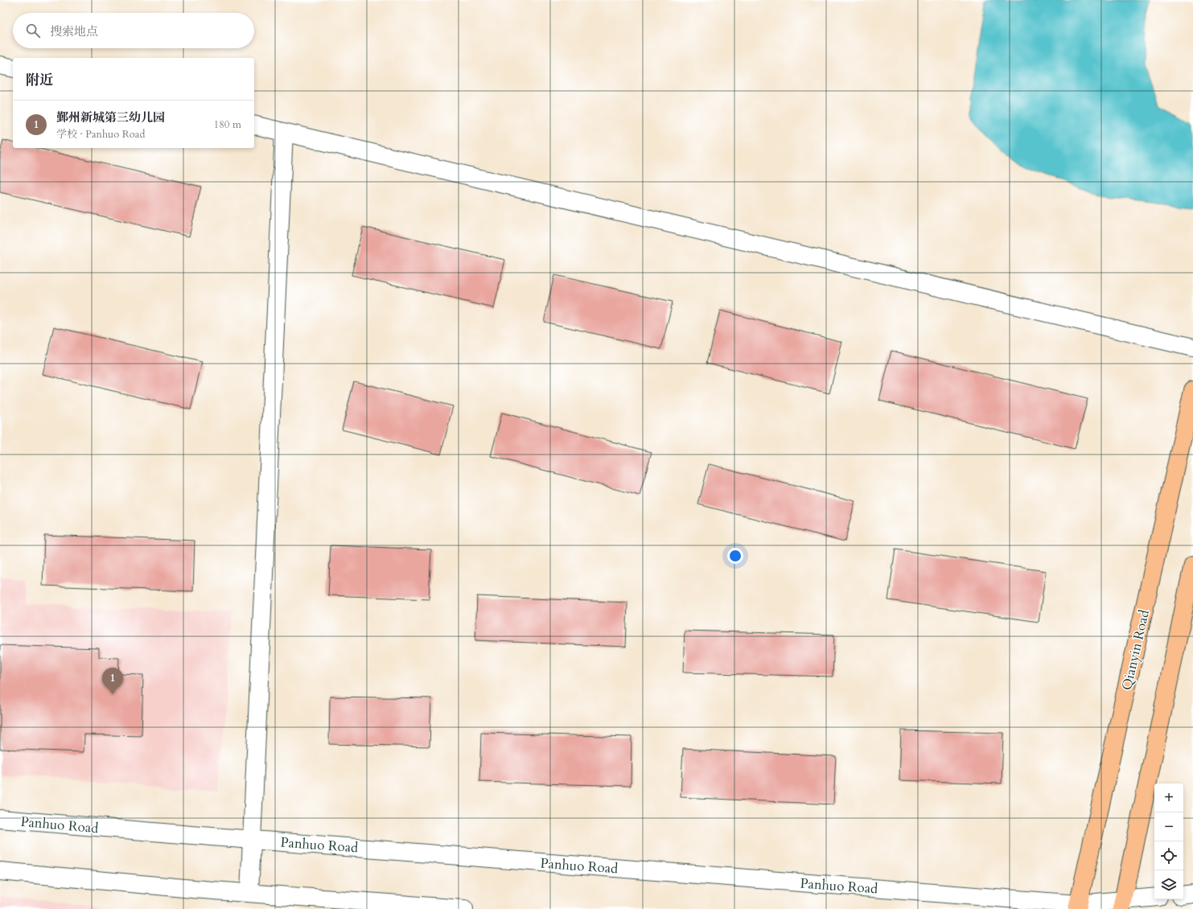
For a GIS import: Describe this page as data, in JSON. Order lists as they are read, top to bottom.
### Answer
{
  "streets": {
    "main road": ["Qianyin Road"],
    "street": ["Panhuo Road"]
  },
  "crossings": [
    ["Qianyin Road", "Panhuo Road"]
  ],
  "page": {
    "search": "搜索地点",
    "heading": "附近",
    "list": [
      {
        "mark": "1",
        "name": "鄞州新城第三幼儿园",
        "note": "学校 · Panhuo Road",
        "value": "180 m"
      }
    ],
    "pins": "1",
    "map_buttons": ["+", "−"]
  }
}
